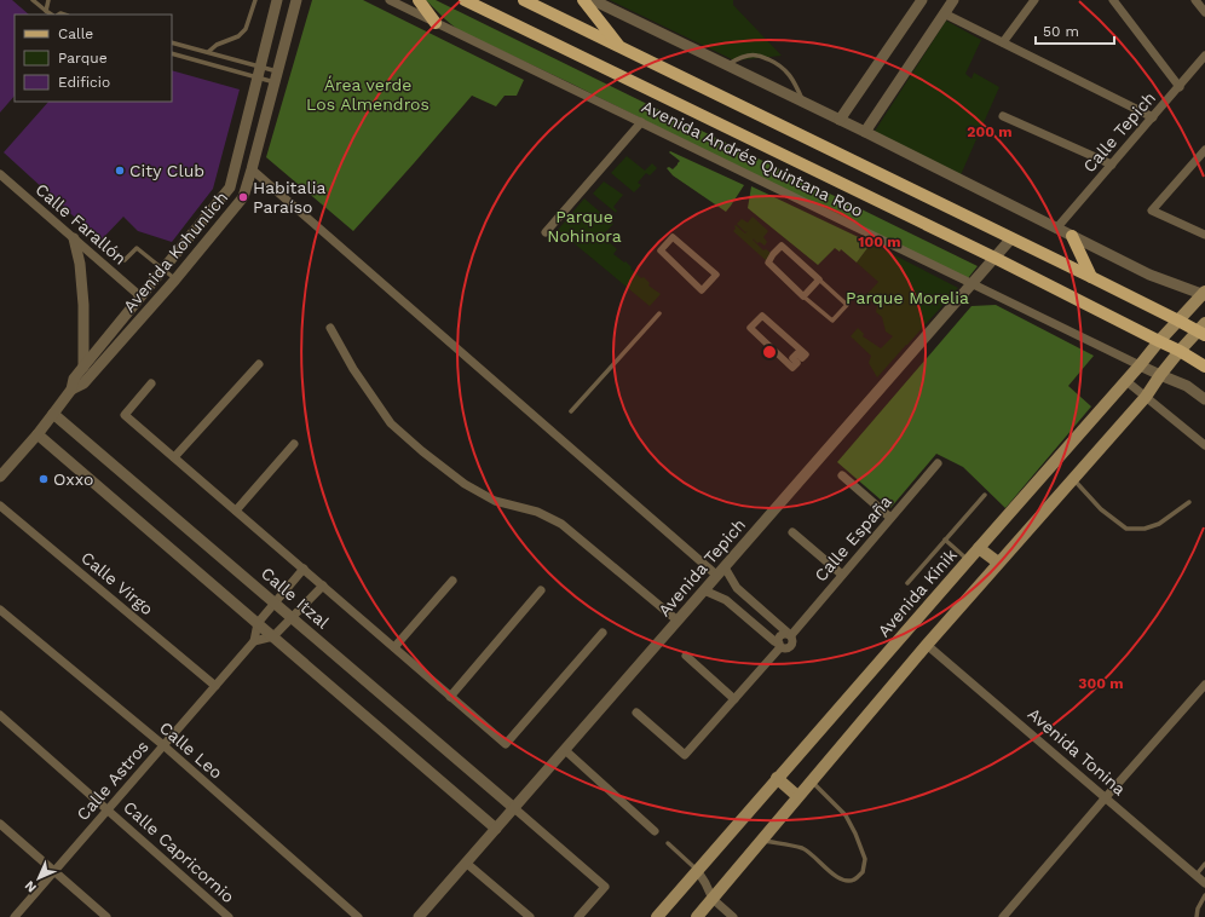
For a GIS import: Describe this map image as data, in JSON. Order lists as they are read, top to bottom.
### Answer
{
  "streets": {
    "main road": ["Avenida Andrés Quintana Roo", "Avenida Kinik"],
    "street": [
      "Calle Tepich",
      "Calle Farallón",
      "Avenida Kohunlich",
      "Calle España",
      "Avenida Tepich",
      "Calle Virgo",
      "Calle Itzal",
      "Calle Leo",
      "Avenida Tonina",
      "Calle Astros",
      "Calle Capricornio"
    ]
  },
  "crossings": [
    ["Avenida Andrés Quintana Roo", "Avenida Tepich"],
    ["Avenida Andrés Quintana Roo", "Avenida Kinik"],
    ["Calle Farallón", "Avenida Kohunlich"],
    ["Avenida Kohunlich", "Calle Itzal"],
    ["Avenida Tepich", "Calle Itzal"],
    ["Calle Virgo", "Calle Astros"],
    ["Calle Leo", "Calle Astros"],
    ["Calle Astros", "Calle Capricornio"]
  ],
  "parks": ["Área verde Los Almendros", "Parque Nohinora", "Parque Morelia"],
  "places": ["City Club", "Habitalia Paraíso", "Oxxo"],
  "legend": ["Calle", "Parque", "Edificio"],
  "scale_bar": "50 m",
  "north": "bottom left",
  "rings": ["200 m", "100 m", "300 m"]
}
